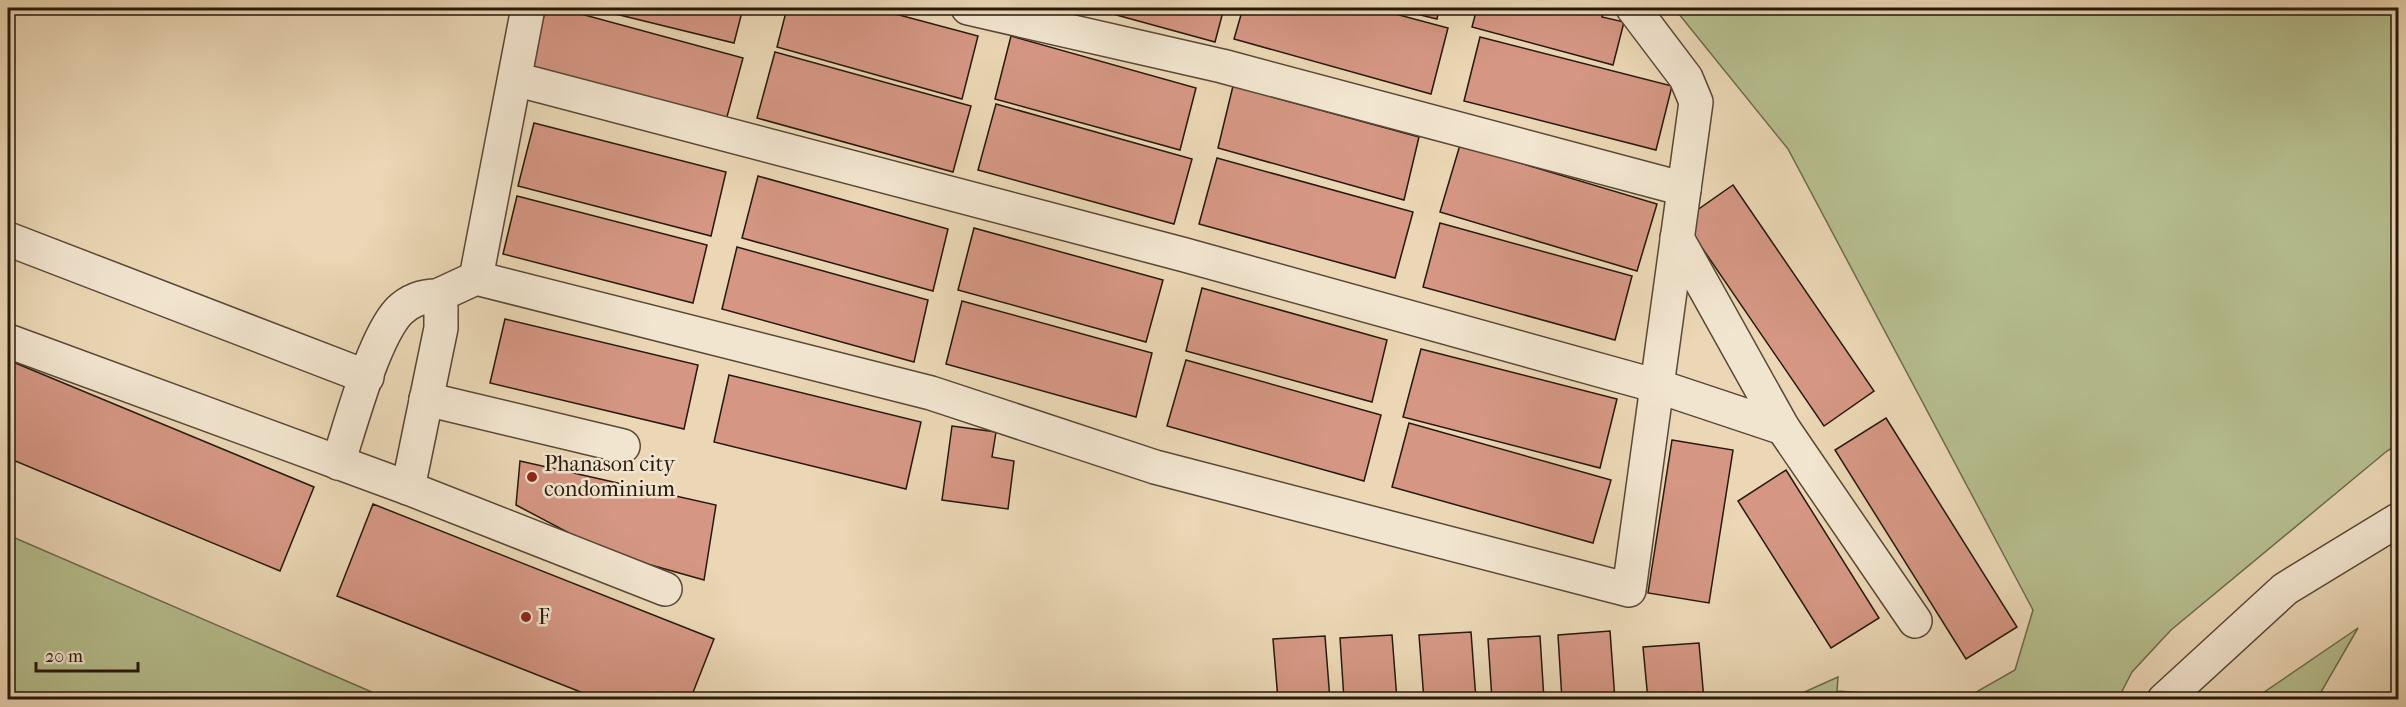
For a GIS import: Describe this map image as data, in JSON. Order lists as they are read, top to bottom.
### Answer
{
  "places": ["Phanason city condominium", "F"],
  "scale_bar": "20 m"
}
